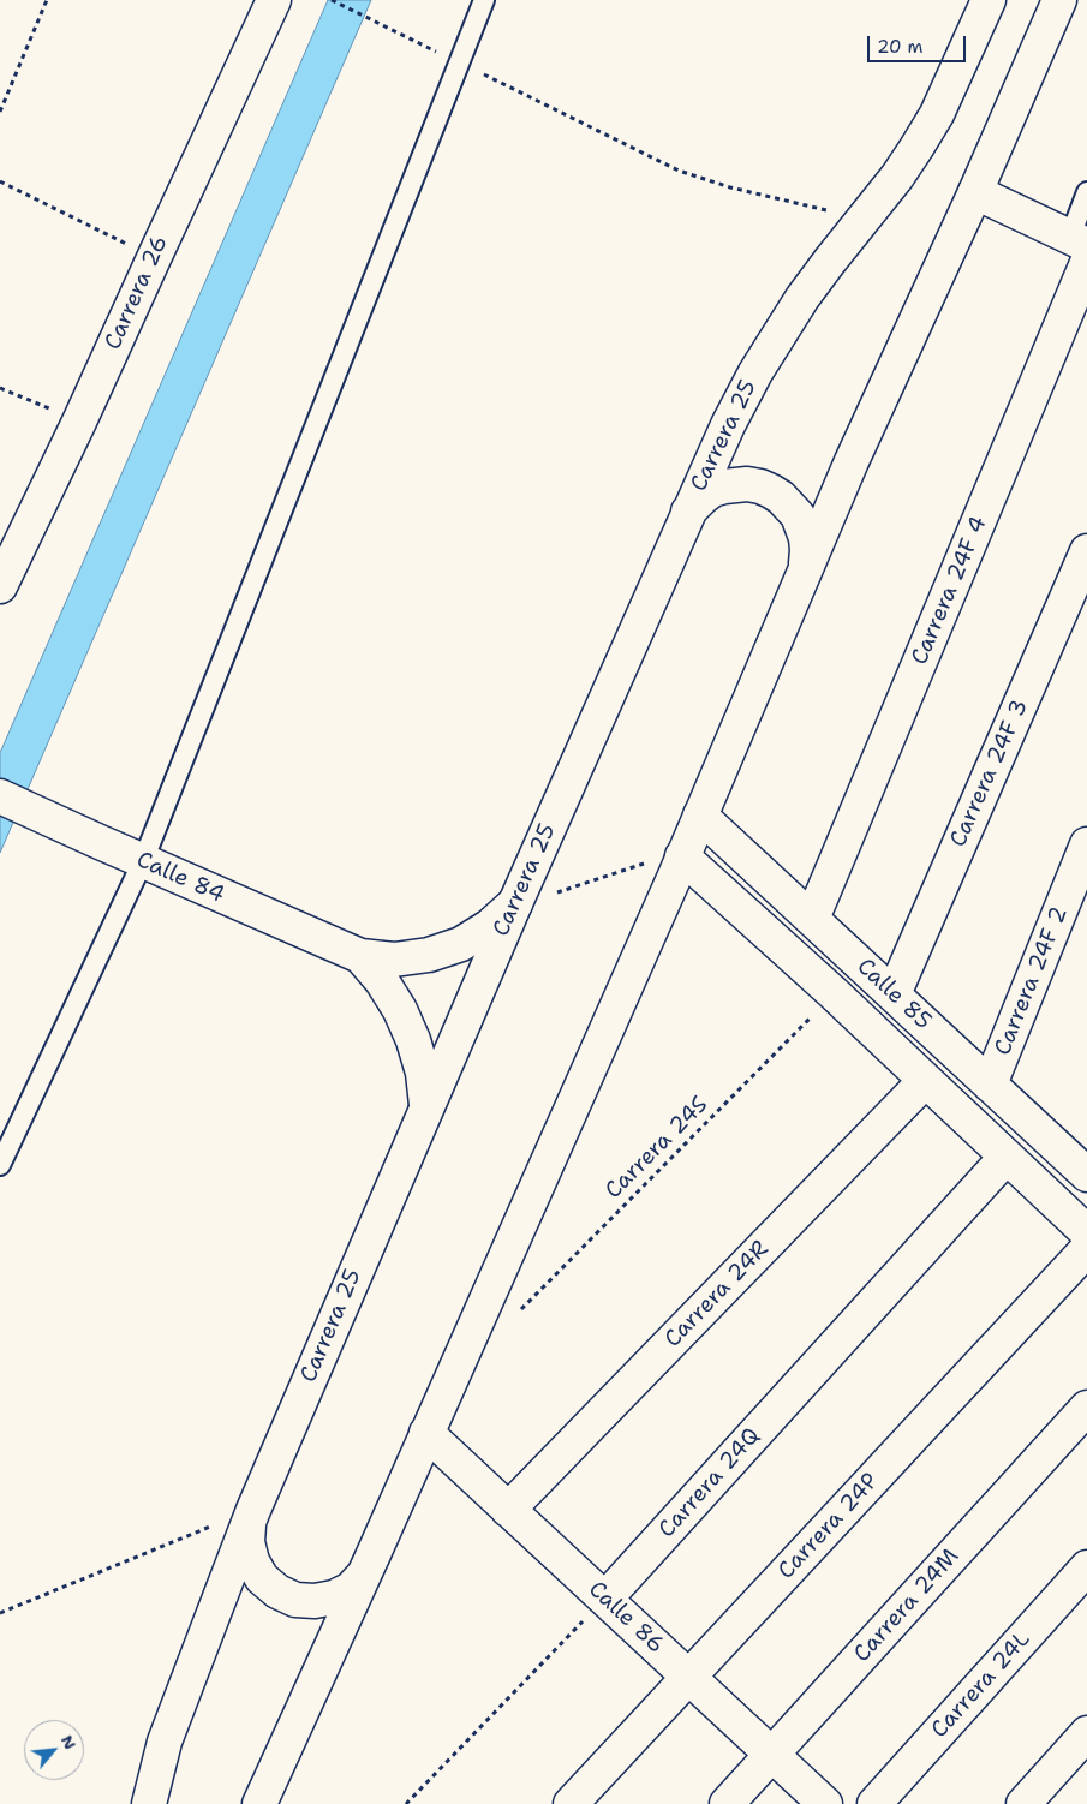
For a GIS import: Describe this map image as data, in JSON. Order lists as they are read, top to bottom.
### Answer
{
  "streets": {
    "street": [
      "Carrera 26",
      "Carrera 25",
      "Carrera 24F 4",
      "Carrera 24F 3",
      "Calle 84",
      "Carrera 24F 2",
      "Calle 85",
      "Carrera 24R",
      "Carrera 24Q",
      "Carrera 24P",
      "Carrera 24M",
      "Calle 86",
      "Carrera 24L"
    ],
    "path": ["Carrera 24S"]
  },
  "crossings": [
    ["Carrera 25", "Calle 84"],
    ["Carrera 24F 4", "Calle 85"],
    ["Carrera 24F 3", "Calle 85"],
    ["Carrera 24F 2", "Calle 85"],
    ["Carrera 24R", "Calle 86"],
    ["Carrera 24Q", "Calle 86"],
    ["Carrera 24P", "Calle 86"],
    ["Carrera 24M", "Calle 86"]
  ],
  "scale_bar": "20 m",
  "north": "top right"
}
